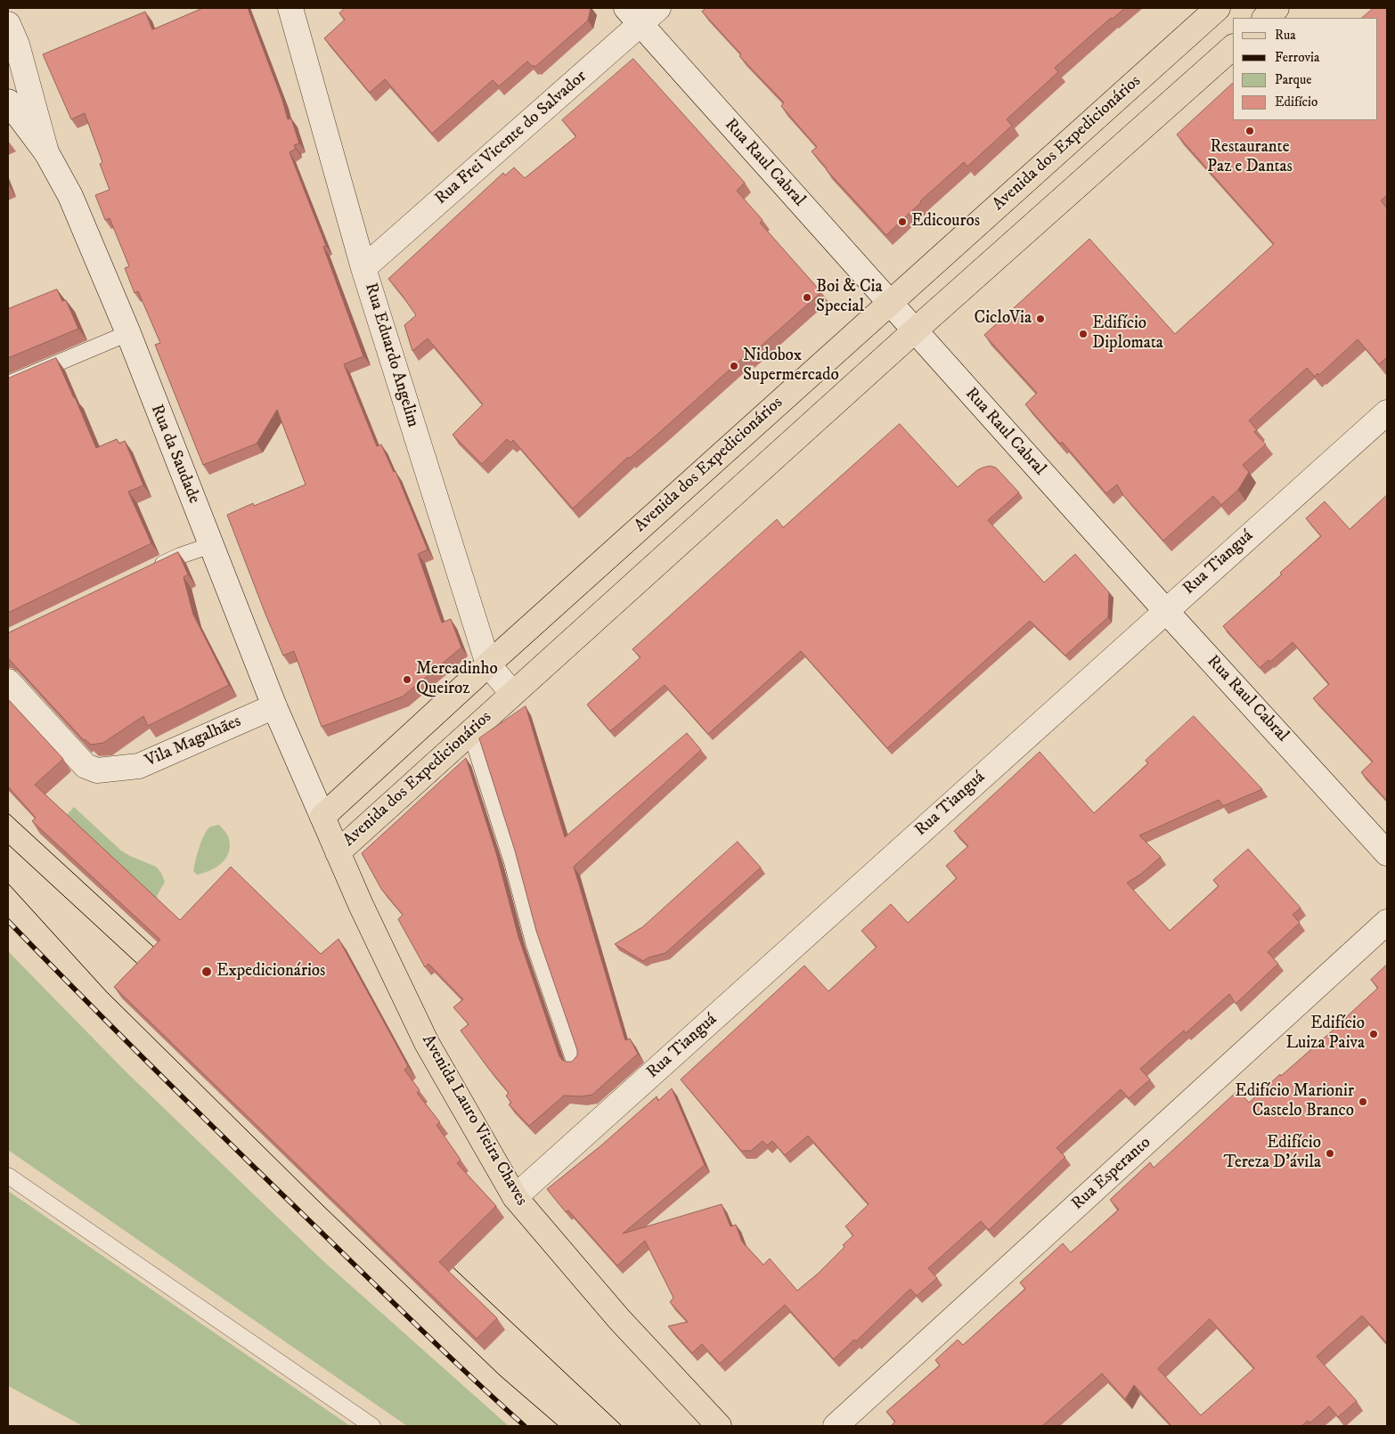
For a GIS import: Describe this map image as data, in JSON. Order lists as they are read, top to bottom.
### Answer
{
  "streets": {
    "main road": ["Avenida dos Expedicionários", "Avenida Lauro Vieira Chaves"],
    "street": [
      "Rua Frei Vicente do Salvador",
      "Rua Raul Cabral",
      "Rua Eduardo Angelim",
      "Rua da Saudade",
      "Rua Tianguá",
      "Vila Magalhães",
      "Rua Esperanto"
    ]
  },
  "crossings": [
    ["Rua Frei Vicente do Salvador", "Rua Raul Cabral"],
    ["Rua Frei Vicente do Salvador", "Rua Eduardo Angelim"],
    ["Avenida dos Expedicionários", "Rua Raul Cabral"],
    ["Avenida dos Expedicionários", "Rua Eduardo Angelim"],
    ["Avenida dos Expedicionários", "Rua da Saudade"],
    ["Avenida dos Expedicionários", "Avenida Lauro Vieira Chaves"],
    ["Rua Raul Cabral", "Rua Tianguá"],
    ["Rua da Saudade", "Vila Magalhães"],
    ["Rua da Saudade", "Avenida Lauro Vieira Chaves"],
    ["Rua Tianguá", "Avenida Lauro Vieira Chaves"]
  ],
  "places": [
    "Restaurante Paz e Dantas",
    "Edicouros",
    "Boi & Cia Special",
    "CicloVia",
    "Edifício Diplomata",
    "Nidobox Supermercado",
    "Mercadinho Queiroz",
    "Expedicionários",
    "Edifício Luiza Paiva",
    "Edifício Marionir Castelo Branco",
    "Edifício Tereza D'ávila"
  ],
  "legend": [
    "Rua",
    "Ferrovia",
    "Parque",
    "Edifício"
  ]
}
